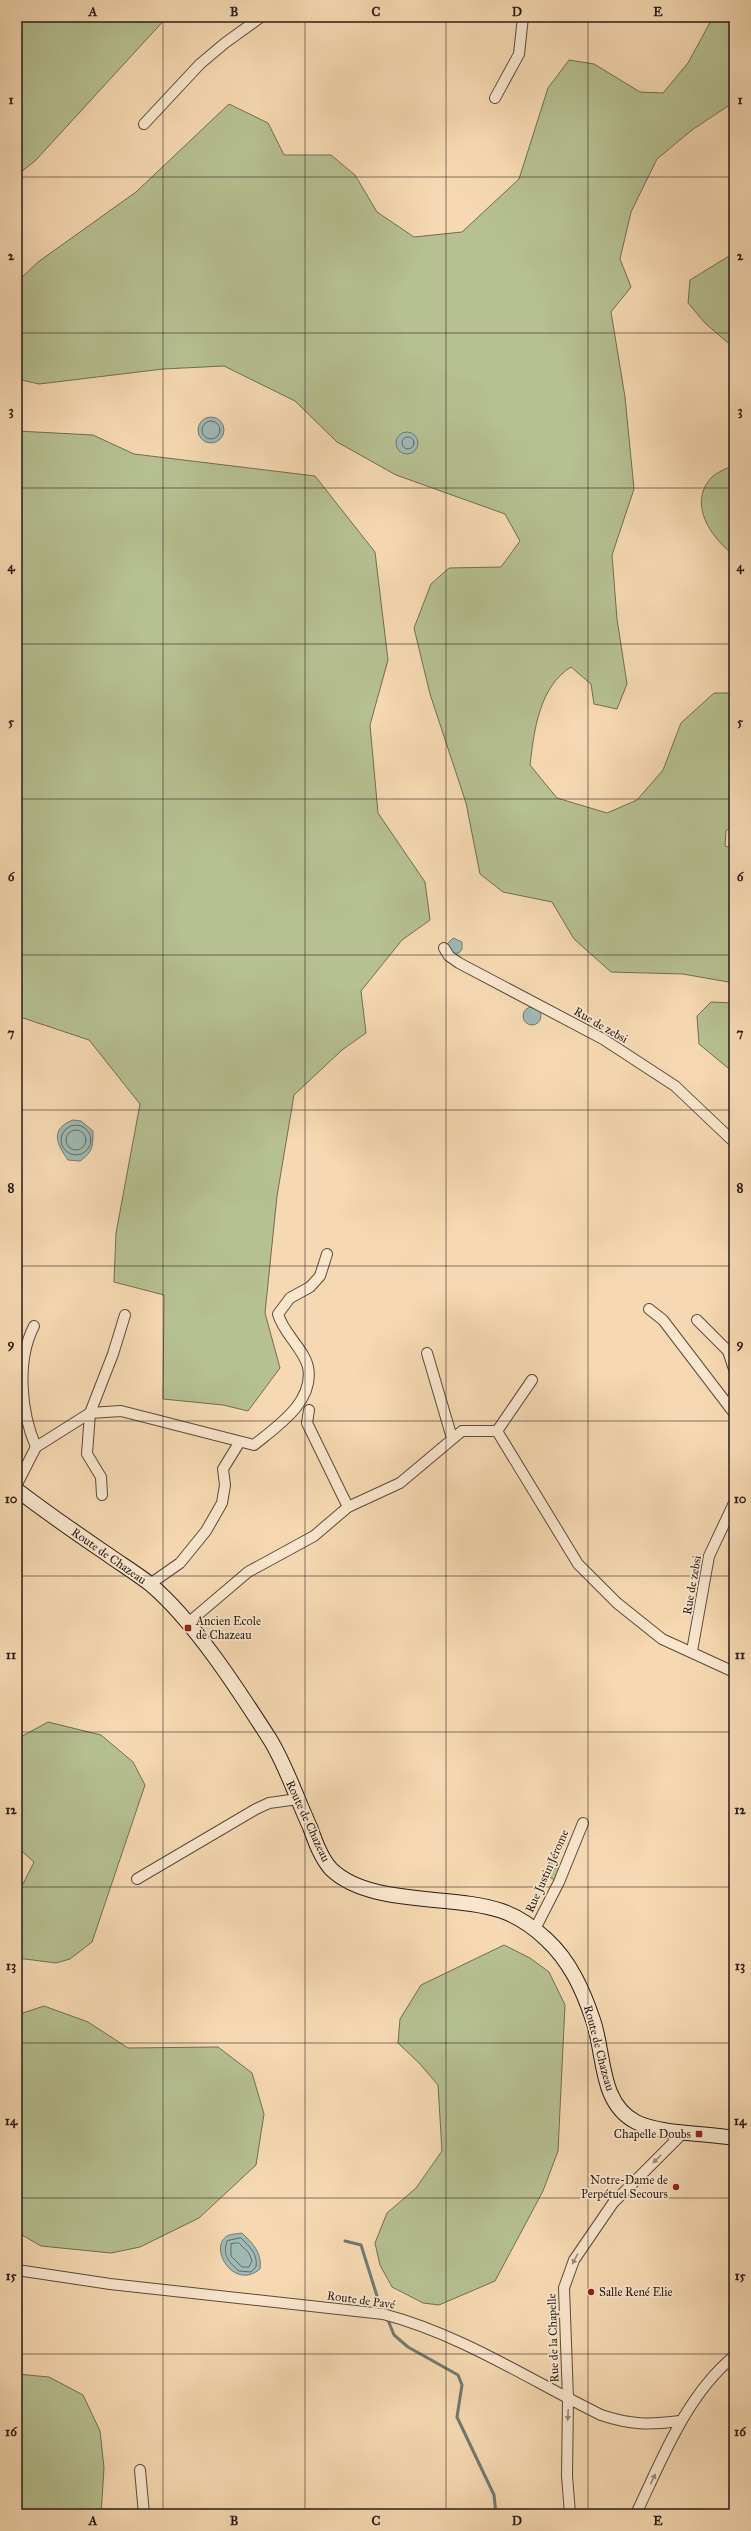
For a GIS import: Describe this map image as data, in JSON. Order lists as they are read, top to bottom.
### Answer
{
  "streets": {
    "main road": ["Route de Chazeau"],
    "street": [
      "Rue de zebsi",
      "Rue Justin Jérome",
      "Route de Pavé",
      "Rue de la Chapelle"
    ]
  },
  "crossings": [
    ["Route de Chazeau", "Rue Justin Jérome"],
    ["Route de Chazeau", "Rue de la Chapelle"],
    ["Route de Pavé", "Rue de la Chapelle"]
  ],
  "one_way": ["Rue de la Chapelle"],
  "places": {
    "transit": ["Ancien Ecole de Chazeau", "Chapelle Doubs"],
    "other": ["Notre-Dame de Perpétuel Secours", "Salle René Elie"]
  },
  "grid": {
    "columns": [
      "A",
      "B",
      "C",
      "D",
      "E"
    ],
    "rows": [
      "1",
      "2",
      "3",
      "4",
      "5",
      "6",
      "7",
      "8",
      "9",
      "10",
      "11",
      "12",
      "13",
      "14",
      "15",
      "16"
    ]
  }
}
